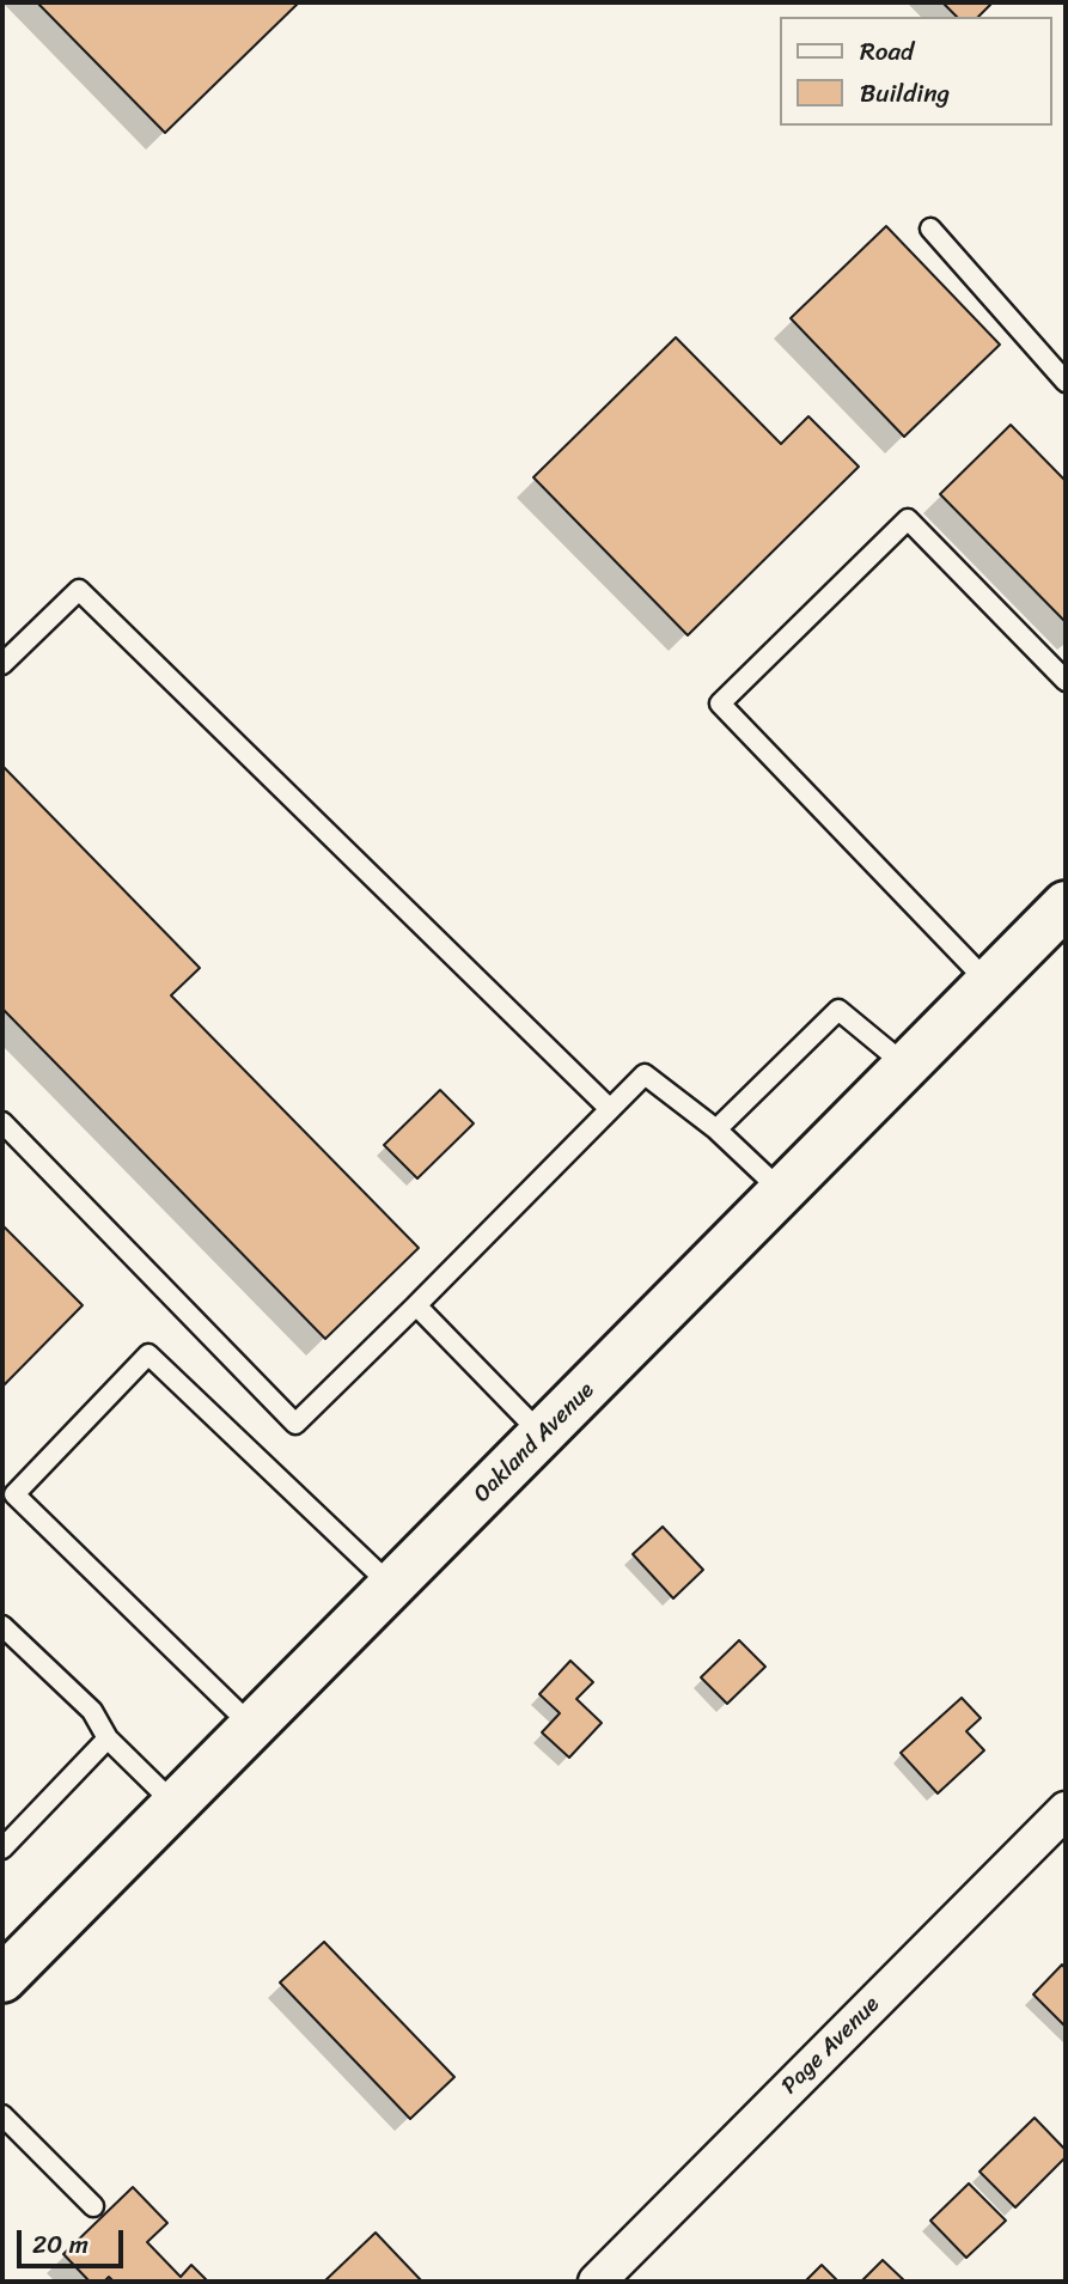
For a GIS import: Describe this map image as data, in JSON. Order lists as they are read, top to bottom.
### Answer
{
  "streets": {
    "street": ["Oakland Avenue", "Page Avenue"]
  },
  "legend": ["Road", "Building"],
  "scale_bar": "20 m"
}
